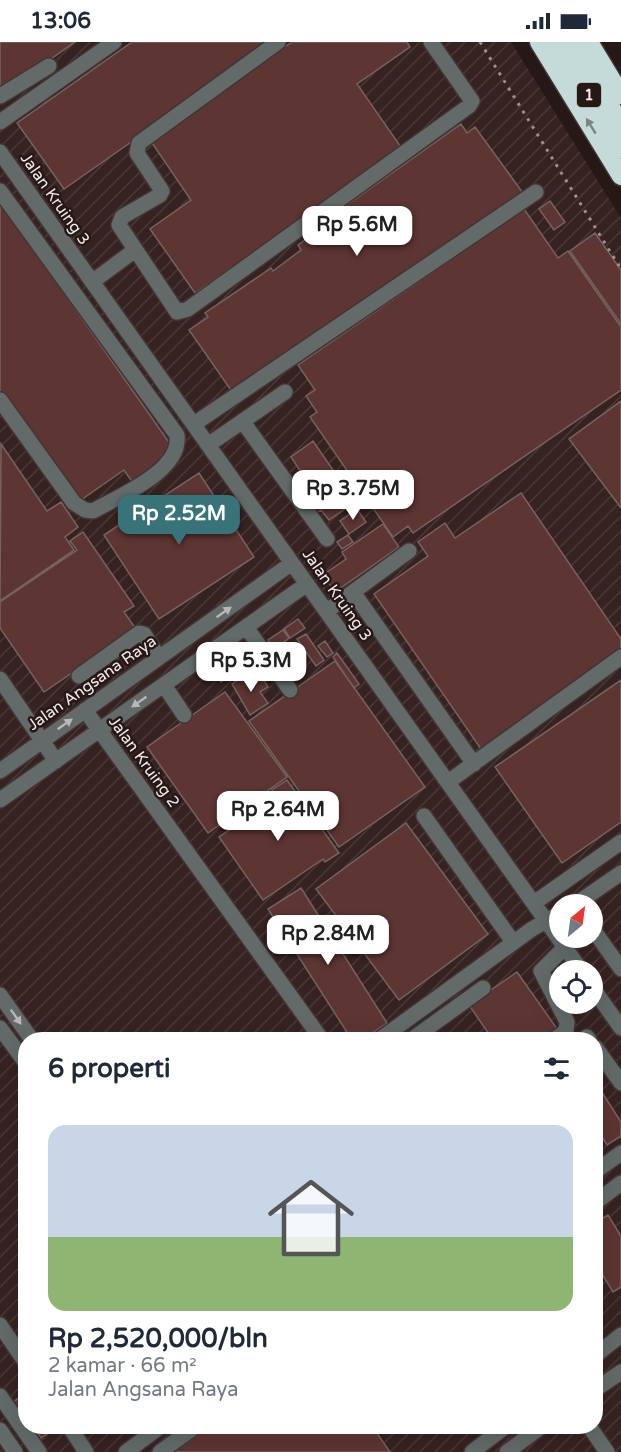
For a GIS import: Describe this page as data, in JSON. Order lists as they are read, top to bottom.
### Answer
{
  "streets": {
    "highway": ["1"],
    "street": ["Jalan Kruing 3", "Jalan Angsana Raya", "Jalan Kruing 2"]
  },
  "crossings": [
    ["Jalan Kruing 3", "Jalan Angsana Raya"],
    ["Jalan Angsana Raya", "Jalan Kruing 2"]
  ],
  "north": "top right",
  "page": {
    "status": "13:06",
    "price": [
      "Rp 5.6M",
      "Rp 3.75M",
      "Rp 2.52M",
      "Rp 5.3M",
      "Rp 2.64M",
      "Rp 2.84M"
    ],
    "heading": "6 properti",
    "list": [
      {
        "name": "Rp 2,520,000/bln",
        "note": "2 kamar · 66 m² · Jalan Angsana Raya"
      }
    ]
  }
}
